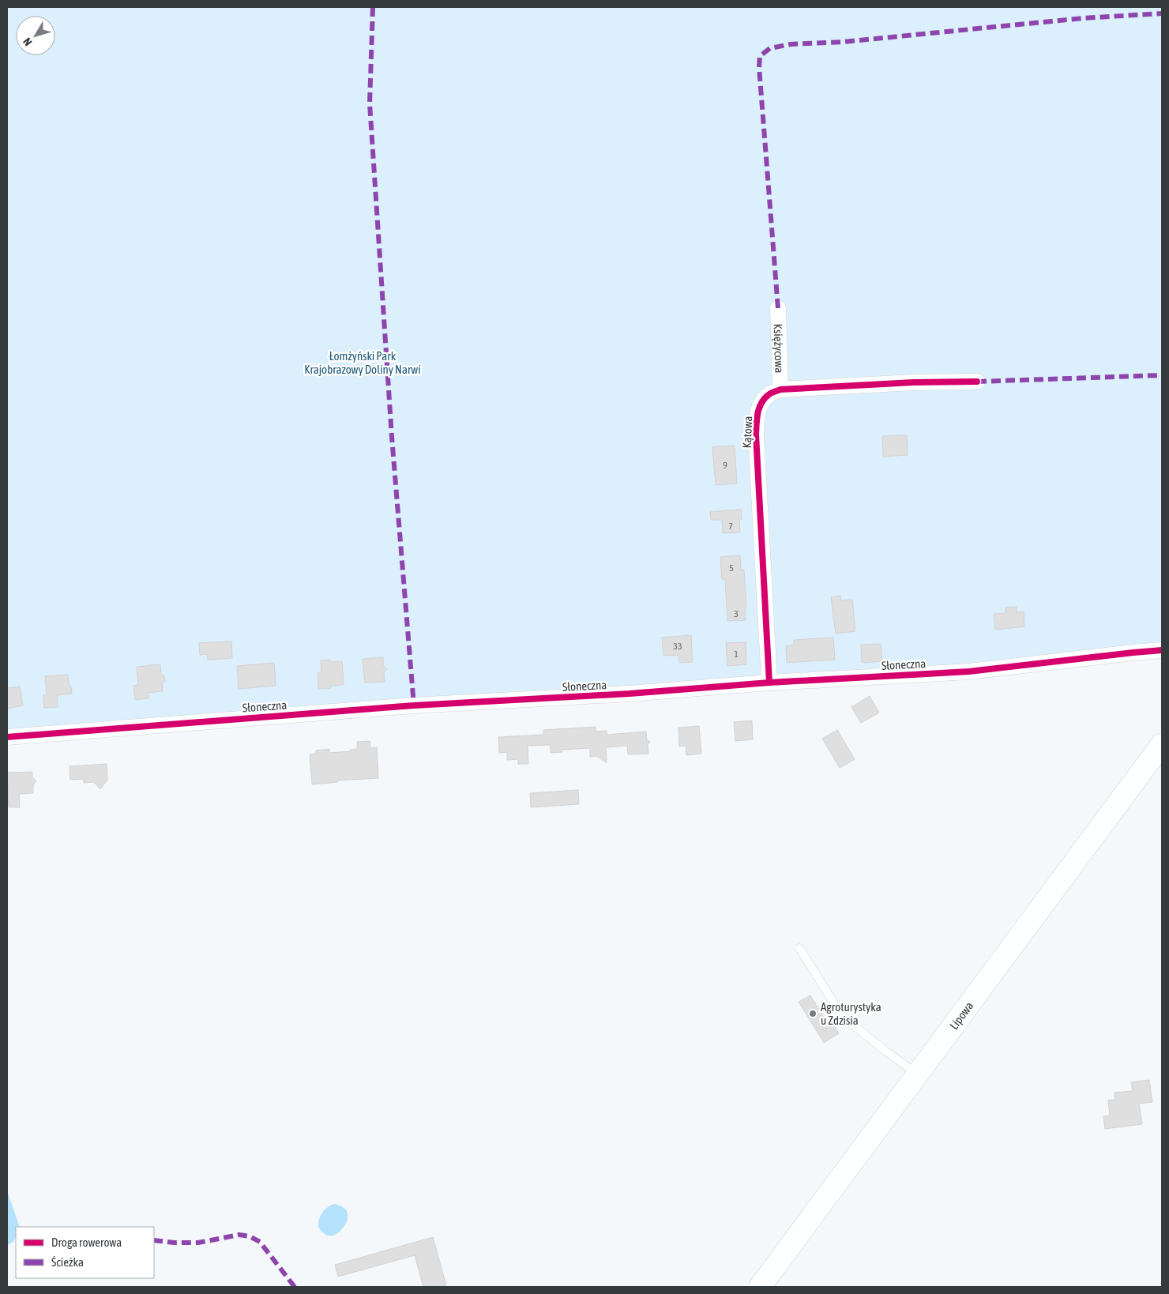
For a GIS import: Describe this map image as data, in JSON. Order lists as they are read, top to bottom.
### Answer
{
  "streets": {
    "main road": ["Lipowa"],
    "street": ["Księżycowa", "Kątowa", "Słoneczna"]
  },
  "crossings": [
    ["Księżycowa", "Kątowa"],
    ["Kątowa", "Słoneczna"]
  ],
  "parks": ["Łomżyński Park Krajobrazowy Doliny Narwi"],
  "places": ["Agroturystyka u Zdzisia"],
  "house_numbers": [
    "9",
    "7",
    "5",
    "3",
    "33",
    "1"
  ],
  "legend": ["Droga rowerowa", "Ścieżka"],
  "north": "bottom left"
}
